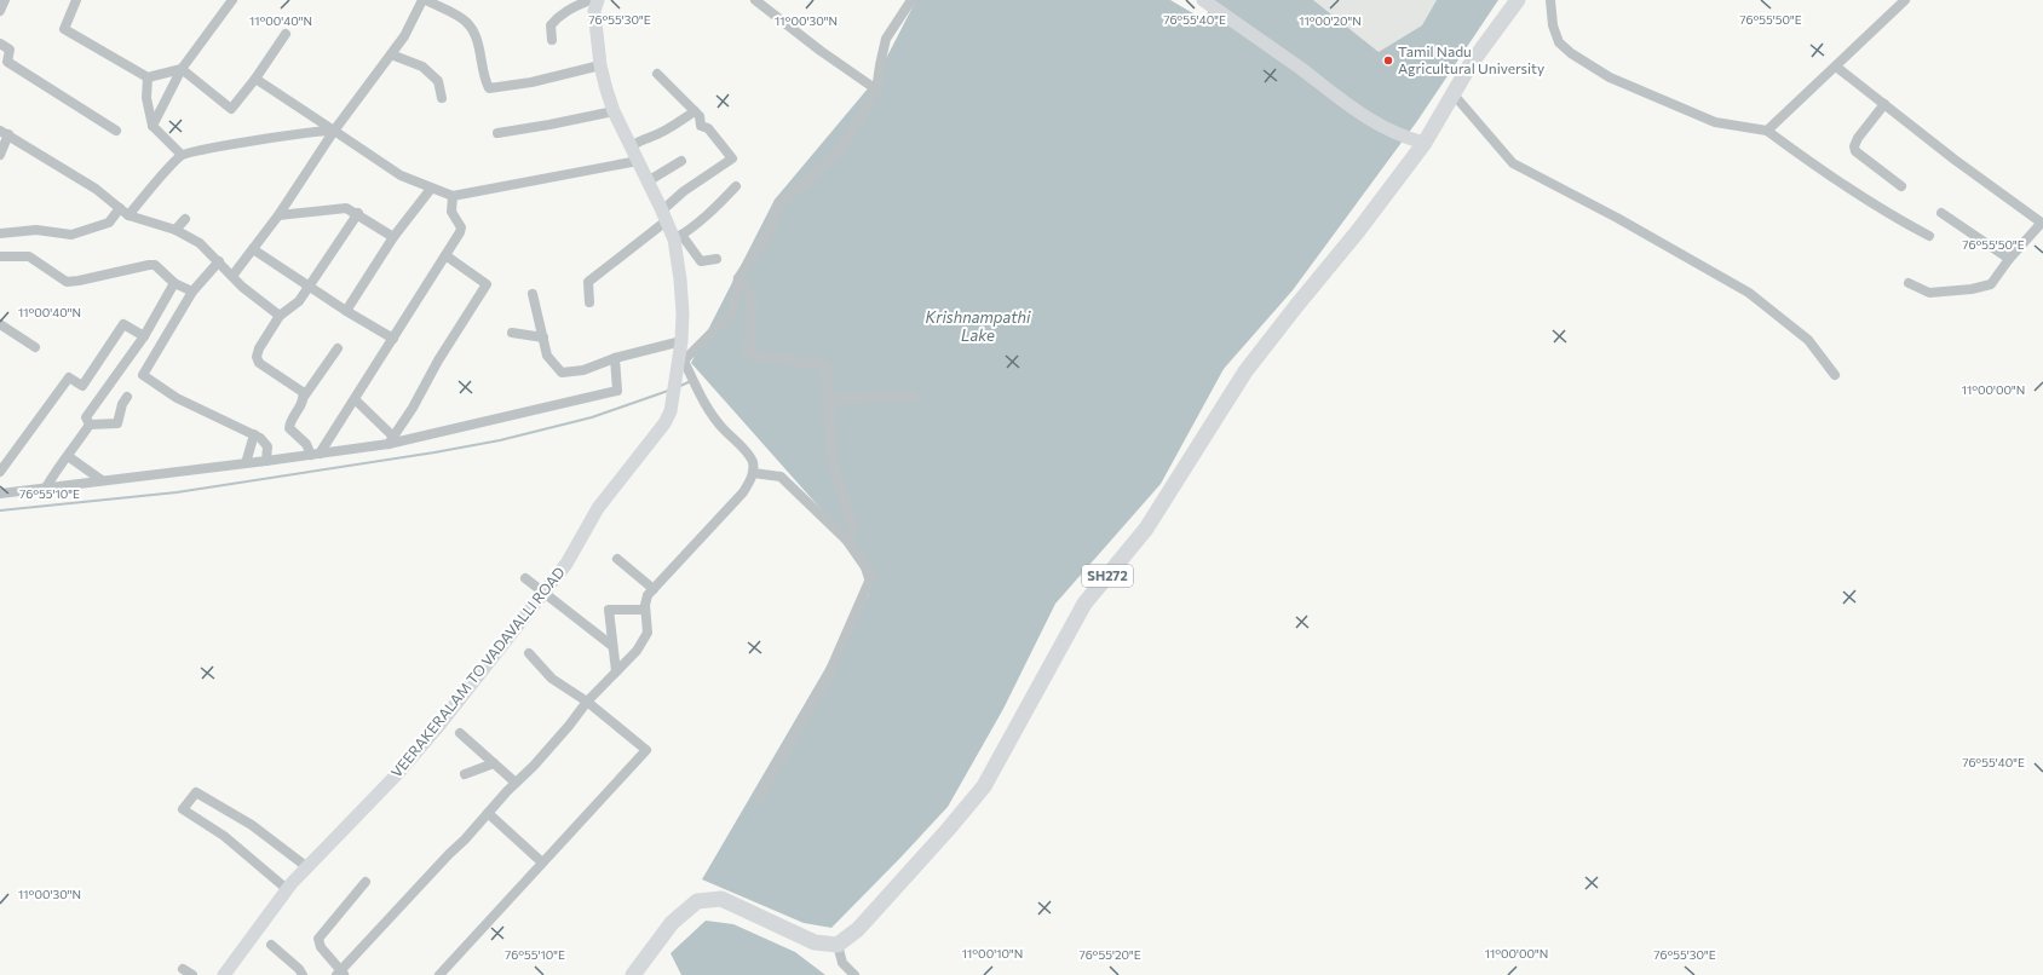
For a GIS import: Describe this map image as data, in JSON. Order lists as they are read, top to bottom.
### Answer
{
  "streets": {
    "main road": ["SH272"],
    "street": ["VEERAKERALAM TO VADAVALLI ROAD"]
  },
  "water": ["Krishnampathi Lake"],
  "places": ["Tamil Nadu Agricultural University"],
  "coordinates": [
    "76°55'30\"E",
    "76°55'40\"E",
    "76°55'50\"E",
    "11°00'20\"N",
    "11°00'40\"N",
    "11°00'30\"N",
    "11°00'00\"N",
    "76°55'10\"E",
    "11°00'10\"N",
    "76°55'20\"E"
  ]
}
